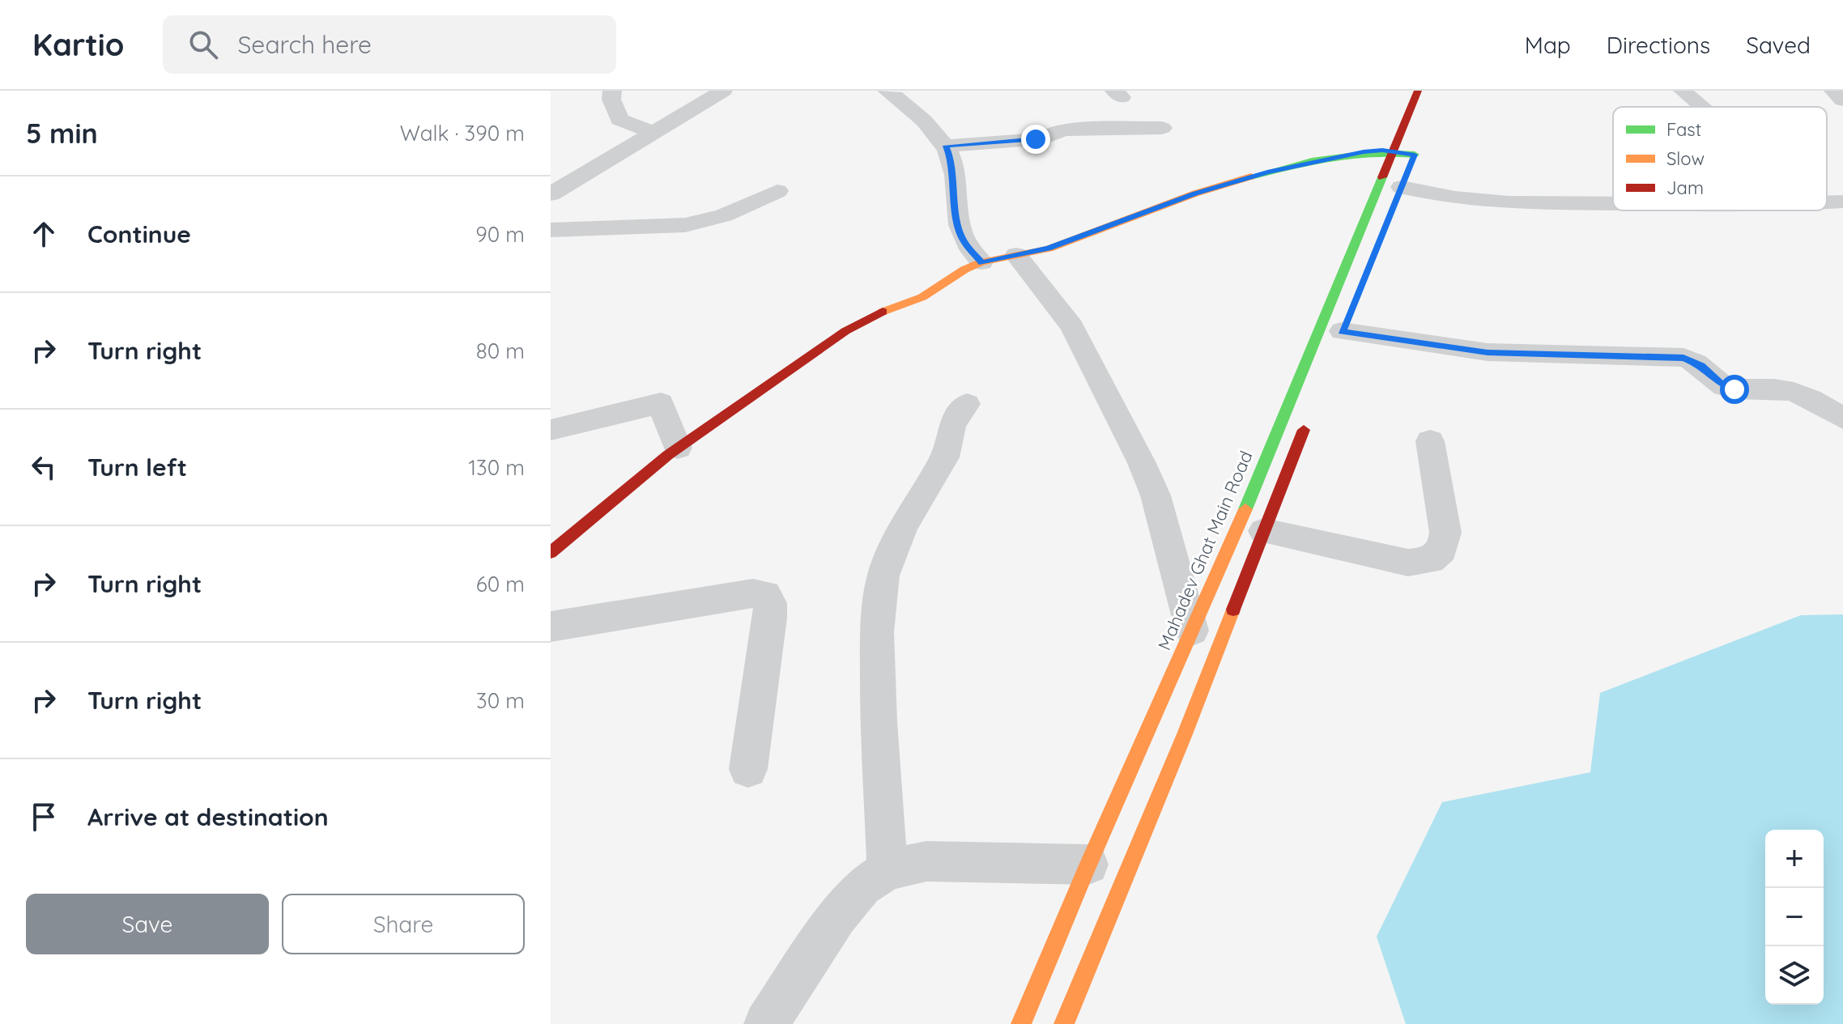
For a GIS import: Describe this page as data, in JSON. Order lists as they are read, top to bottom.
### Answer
{
  "streets": {
    "street": ["Mahadev Ghat Main Road"]
  },
  "legend": ["Fast", "Slow", "Jam"],
  "page": {
    "header": "Kartio",
    "search": "Search here",
    "nav": ["Map", "Directions", "Saved"],
    "heading": ["5 min", "Walk · 390 m"],
    "list": [
      ["Continue", "90 m"],
      ["Turn right", "80 m"],
      ["Turn left", "130 m"],
      ["Turn right", "60 m"],
      ["Turn right", "30 m"],
      "Arrive at destination"
    ],
    "map_buttons": ["+", "−"],
    "buttons": ["Save", "Share"]
  }
}
